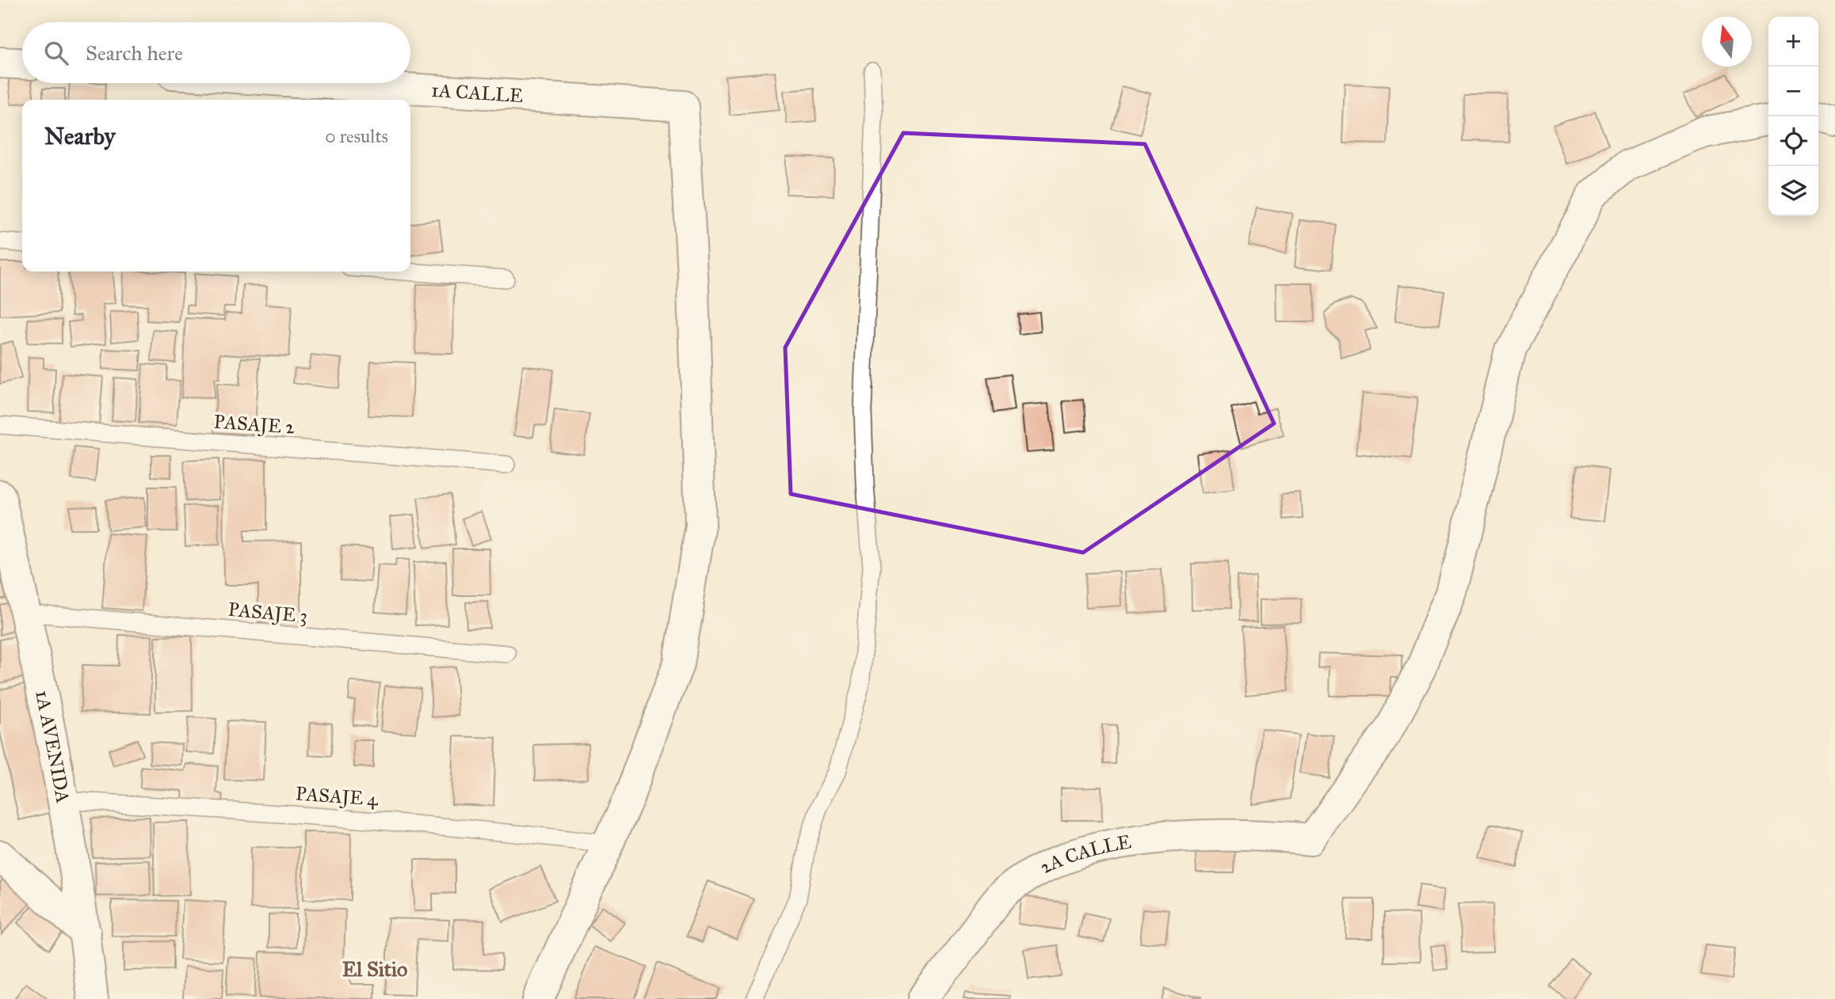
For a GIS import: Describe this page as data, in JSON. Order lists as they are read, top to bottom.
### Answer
{
  "streets": {
    "street": ["1A CALLE", "1A AVENIDA", "2A CALLE"],
    "lane": ["PASAJE 2", "PASAJE 3", "PASAJE 4"]
  },
  "crossings": [
    ["1A CALLE", "PASAJE 4"],
    ["PASAJE 3", "1A AVENIDA"],
    ["1A AVENIDA", "PASAJE 4"]
  ],
  "districts": ["El Sitio"],
  "north": "top",
  "page": {
    "map_buttons": ["+", "−"],
    "search": "Search here",
    "heading": ["Nearby", "0 results"]
  }
}
